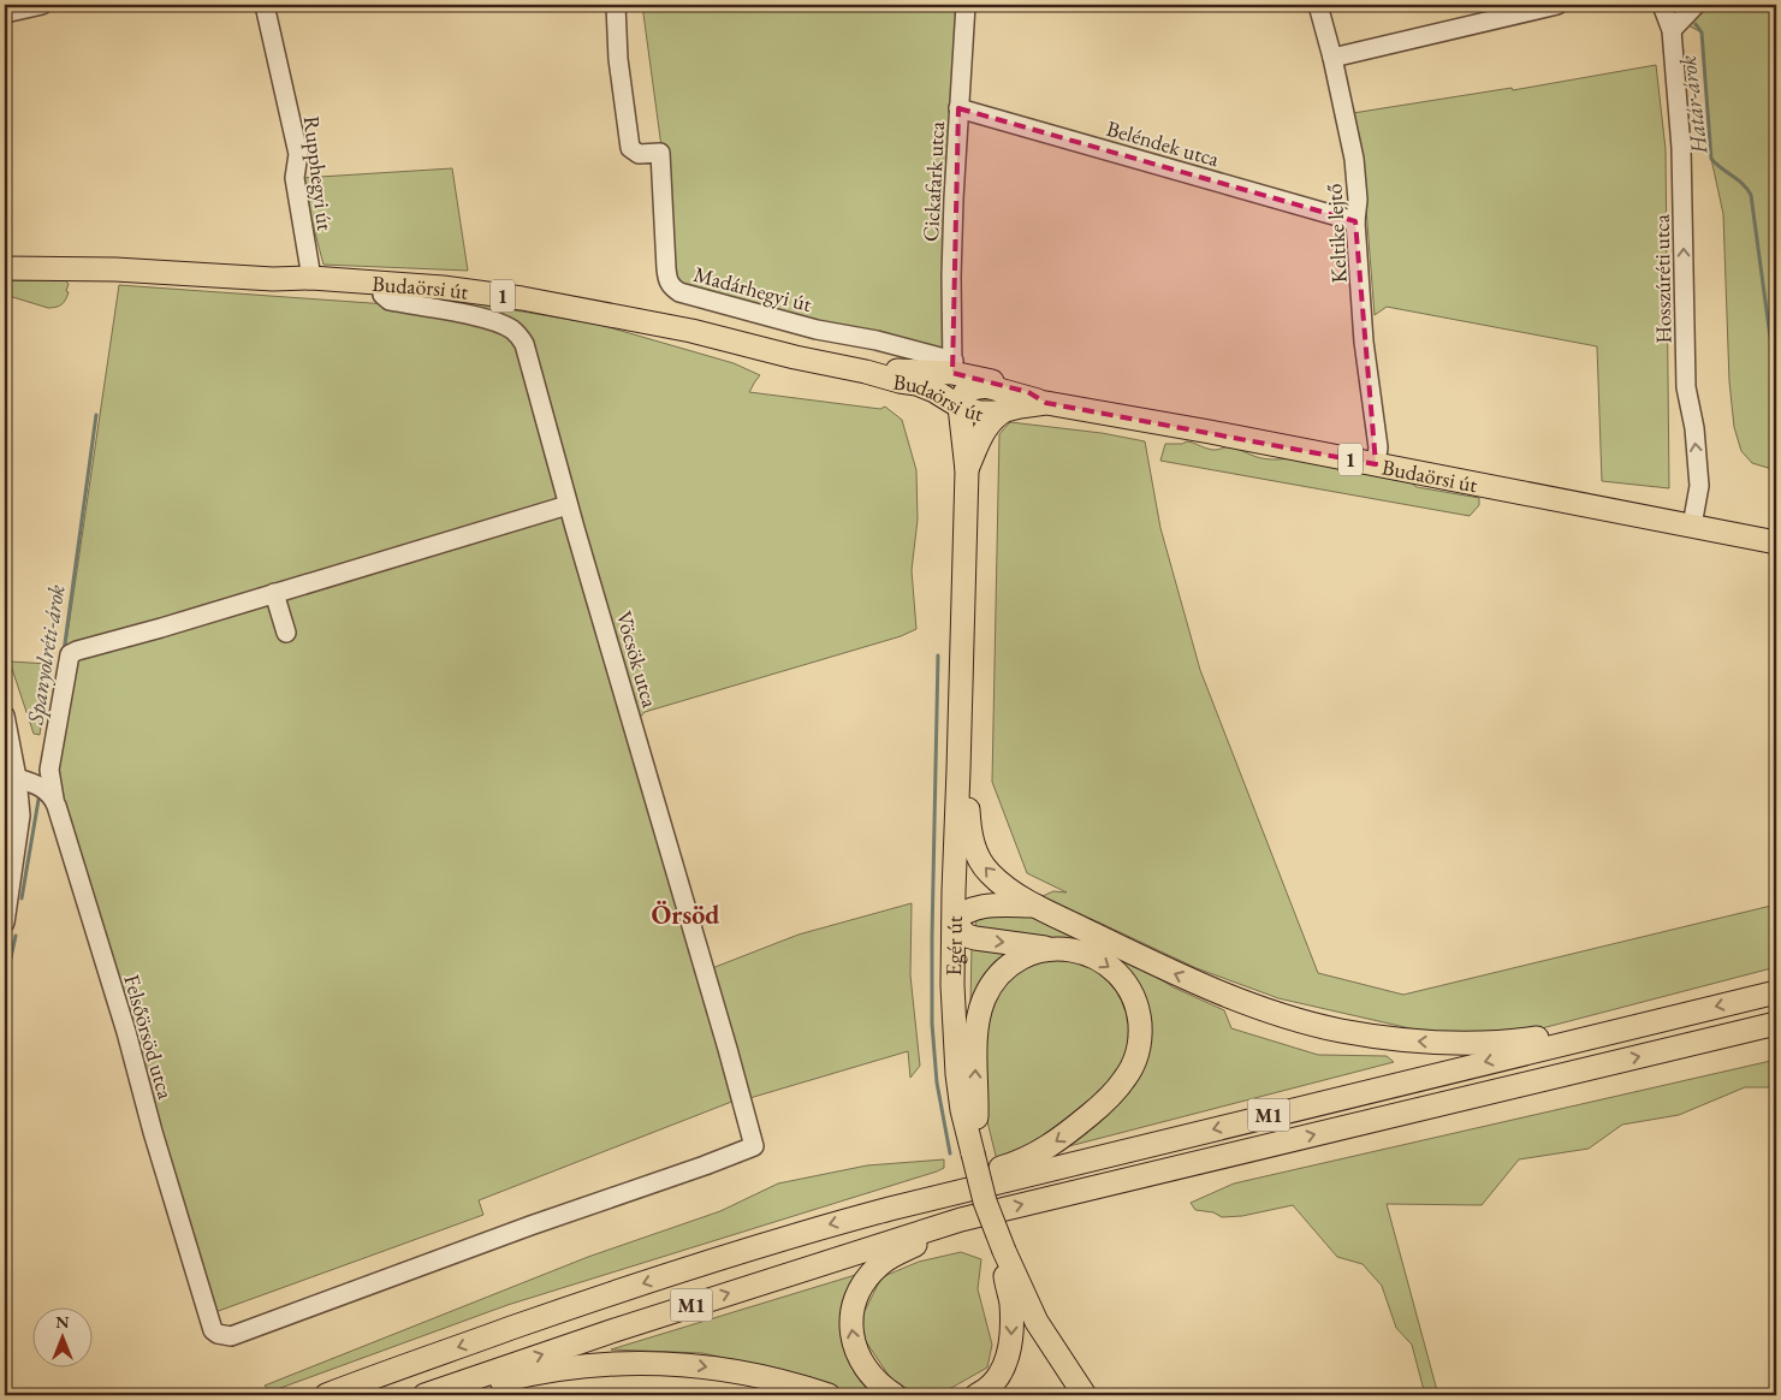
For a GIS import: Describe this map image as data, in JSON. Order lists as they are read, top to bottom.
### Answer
{
  "streets": {
    "main road": [
      "Budaörsi út",
      "1",
      "Egér út",
      "M1"
    ],
    "street": [
      "Beléndek utca",
      "Rupphegyi út",
      "Cickafark utca",
      "Keltike lejtő",
      "Hosszúréti utca",
      "Madárhegyi út",
      "Vöcsök utca",
      "Felsőörsöd utca"
    ]
  },
  "crossings": [
    ["Beléndek utca", "Cickafark utca"],
    ["Beléndek utca", "Keltike lejtő"],
    ["Rupphegyi út", "Budaörsi út"],
    ["Cickafark utca", "Budaörsi út"],
    ["Cickafark utca", "Madárhegyi út"],
    ["Keltike lejtő", "Budaörsi út"],
    ["Hosszúréti utca", "Budaörsi út"],
    ["Budaörsi út", "Madárhegyi út"],
    ["Budaörsi út", "Vöcsök utca"],
    ["Budaörsi út", "Egér út"],
    ["Vöcsök utca", "Felsőörsöd utca"]
  ],
  "one_way": ["Hosszúréti utca"],
  "districts": ["Örsöd"],
  "water": ["Határ-árok", "Spanyolréti-árok"],
  "north": "top"
}
